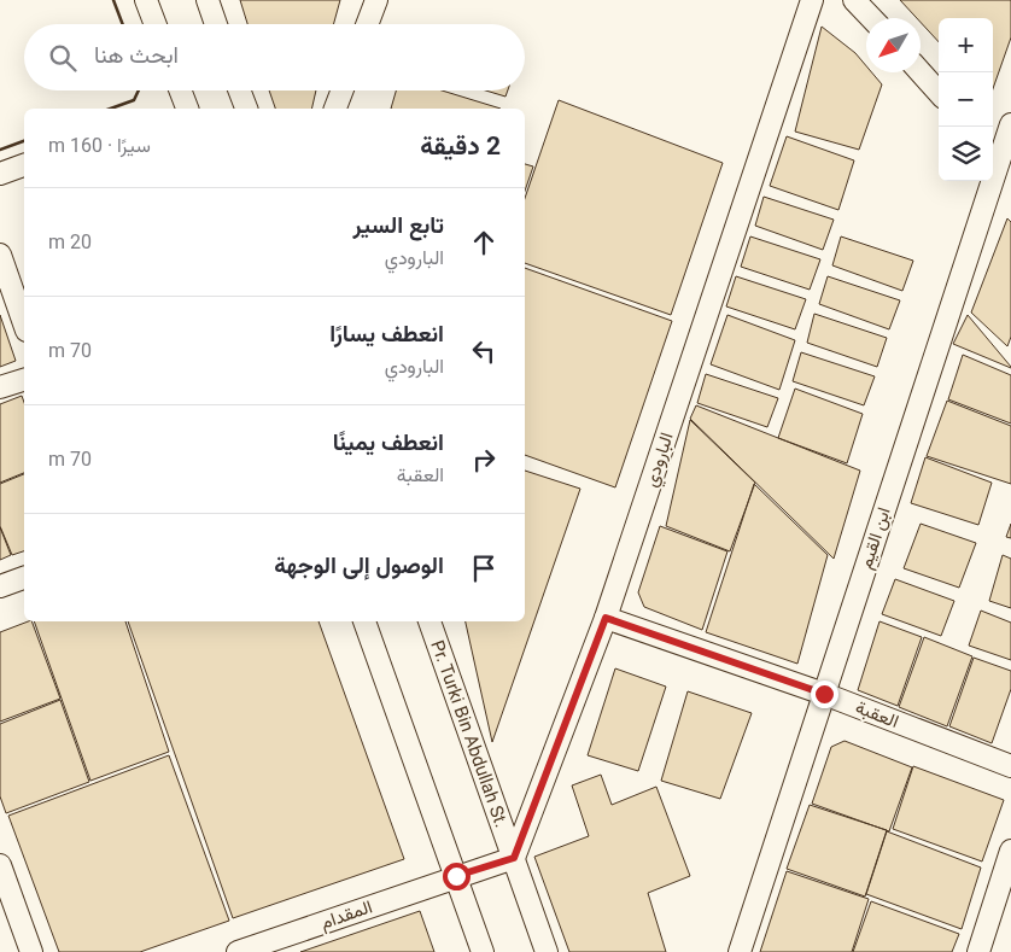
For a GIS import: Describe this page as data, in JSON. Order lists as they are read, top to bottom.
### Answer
{
  "streets": {
    "street": [
      "البارودي",
      "ابن القيم",
      "العقبة",
      "Pr. Turki Bin Abdullah St.",
      "المقدام"
    ]
  },
  "crossings": [
    ["البارودي", "العقبة"],
    ["البارودي", "Pr. Turki Bin Abdullah St."],
    ["ابن القيم", "العقبة"]
  ],
  "north": "bottom left",
  "page": {
    "map_buttons": ["+", "−"],
    "search": "ابحث هنا",
    "heading": ["2 دقيقة", "سيرًا · 160 m"],
    "list": [
      ["تابع السير", "البارودي", "20 m"],
      ["انعطف يسارًا", "البارودي", "70 m"],
      ["انعطف يمينًا", "العقبة", "70 m"],
      "الوصول إلى الوجهة"
    ]
  }
}
